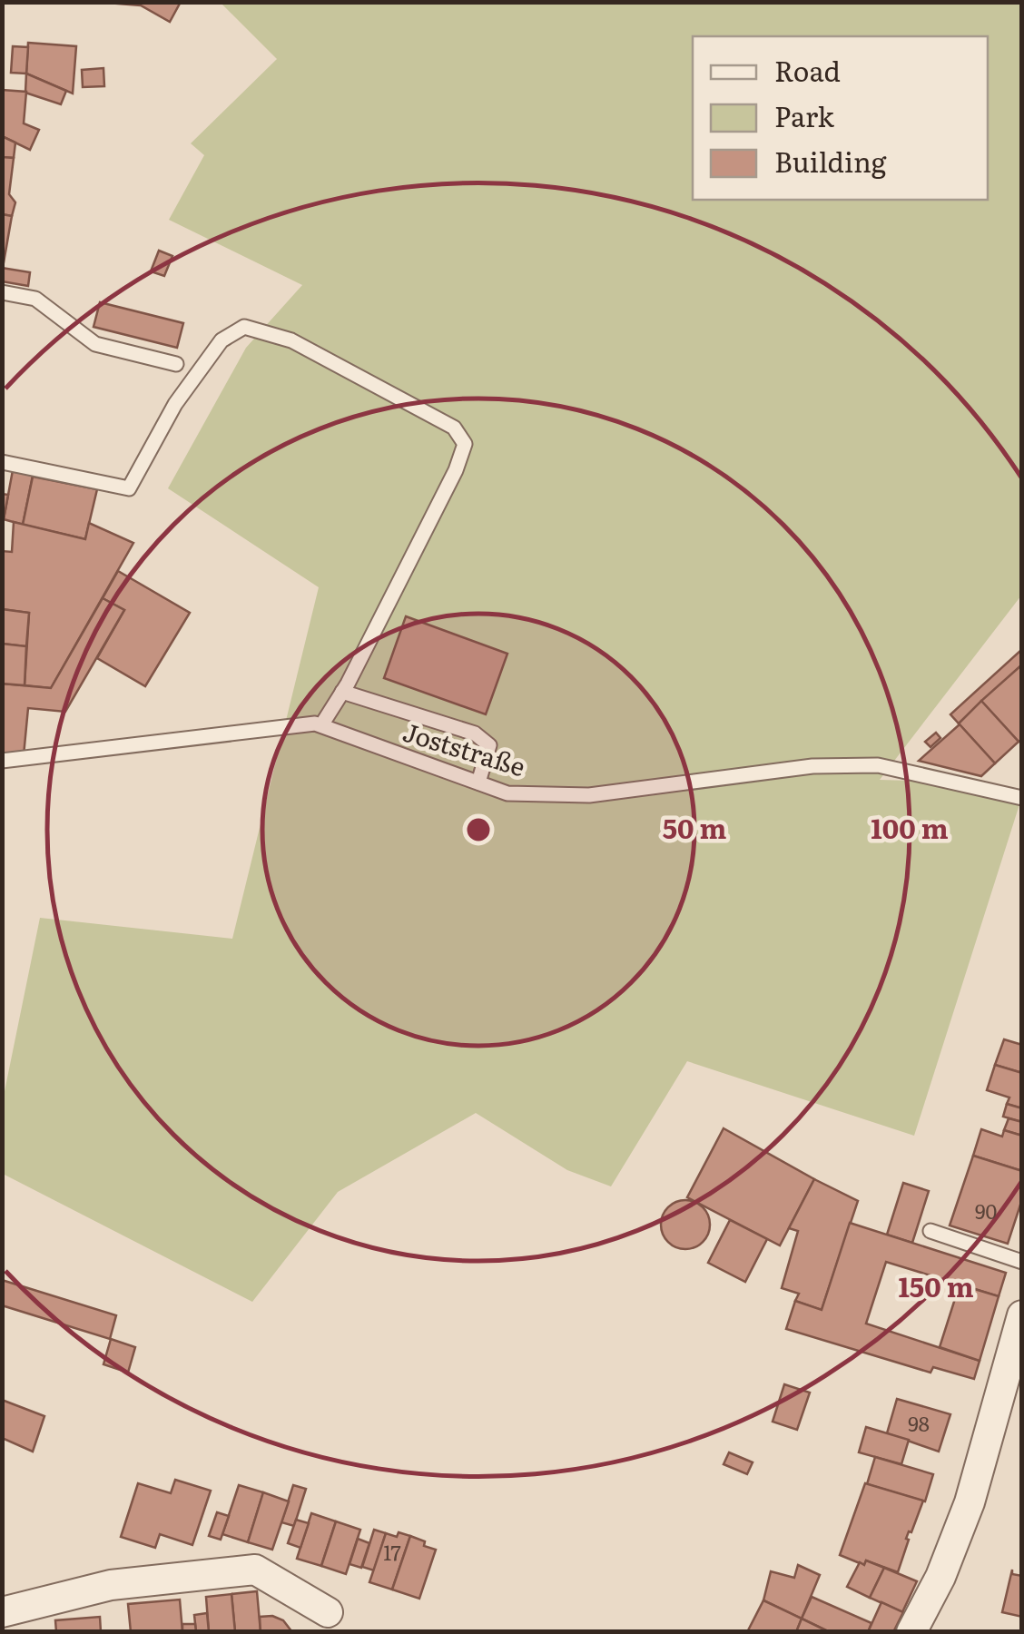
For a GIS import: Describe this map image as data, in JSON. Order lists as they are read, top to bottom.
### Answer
{
  "streets": {
    "lane": ["Joststraße"]
  },
  "house_numbers": ["90", "98", "17"],
  "legend": ["Road", "Park", "Building"],
  "rings": ["50 m", "100 m", "150 m"]
}
